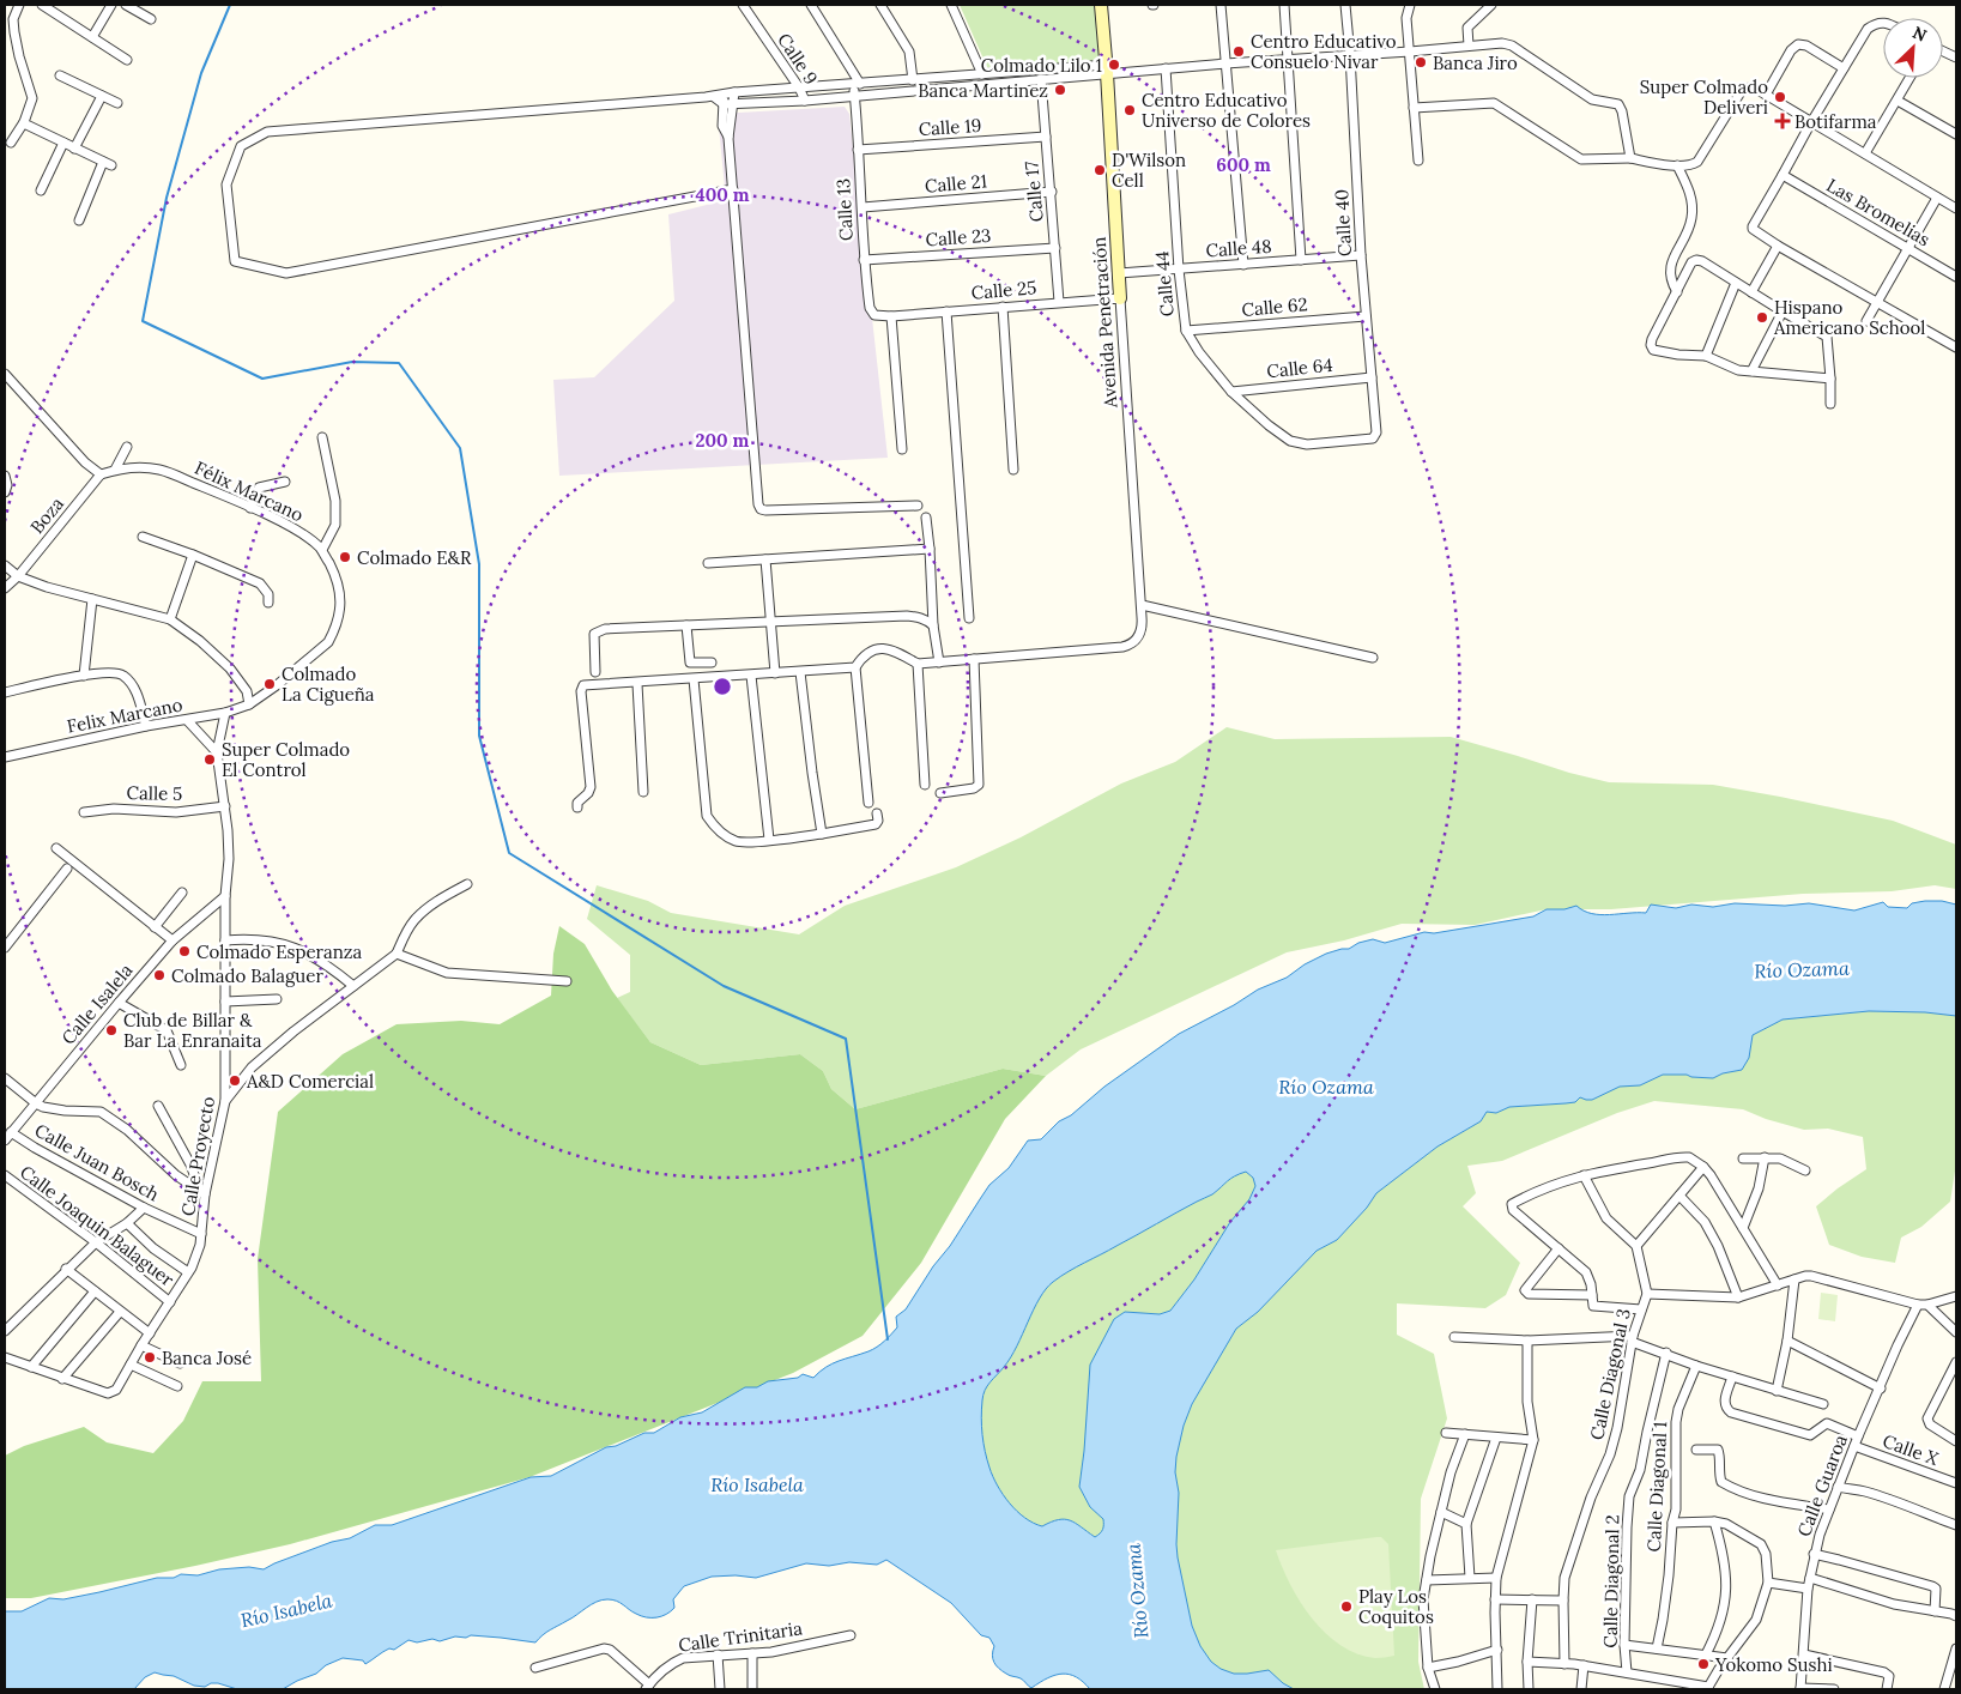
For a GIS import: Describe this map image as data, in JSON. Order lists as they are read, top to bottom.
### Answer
{
  "streets": {
    "street": [
      "Calle 9",
      "Calle 19",
      "Calle 21",
      "Calle 17",
      "Calle 13",
      "Las Bromelias",
      "Calle 40",
      "Calle 23",
      "Calle 48",
      "Calle 44",
      "Calle 25",
      "Calle 62",
      "Avenida Penetración",
      "Calle 64",
      "Félix Marcano",
      "Boza",
      "Felix Marcano",
      "Calle 5",
      "Calle Isalela",
      "Calle Proyecto",
      "Calle Juan Bosch",
      "Calle Joaquin Balaguer",
      "Calle Diagonal 3",
      "Calle X",
      "Calle Guaroa",
      "Calle Diagonal 1",
      "Calle Diagonal 2",
      "Calle Trinitaria"
    ]
  },
  "crossings": [
    ["Calle 19", "Calle 17"],
    ["Calle 19", "Calle 13"],
    ["Calle 21", "Calle 17"],
    ["Calle 21", "Calle 13"],
    ["Calle 17", "Calle 23"],
    ["Calle 17", "Calle 25"],
    ["Calle 13", "Calle 23"],
    ["Calle 13", "Calle 25"],
    ["Calle 40", "Calle 48"],
    ["Calle 40", "Calle 44"],
    ["Calle 40", "Calle 62"],
    ["Calle 40", "Calle 64"],
    ["Calle 48", "Calle 44"],
    ["Calle 48", "Avenida Penetración"],
    ["Calle 44", "Calle 62"],
    ["Calle 44", "Calle 64"],
    ["Calle 25", "Avenida Penetración"],
    ["Félix Marcano", "Boza"],
    ["Félix Marcano", "Felix Marcano"],
    ["Felix Marcano", "Calle Proyecto"],
    ["Calle 5", "Calle Proyecto"],
    ["Calle Isalela", "Calle Proyecto"],
    ["Calle Isalela", "Calle Juan Bosch"],
    ["Calle Proyecto", "Calle Juan Bosch"],
    ["Calle Proyecto", "Calle Joaquin Balaguer"],
    ["Calle X", "Calle Guaroa"]
  ],
  "water": ["Río Ozama", "Río Isabela"],
  "places": {
    "other": [
      "Centro Educativo Consuelo Nivar",
      "Banca Jiro",
      "Colmado Lilo 1",
      "Banca Martinez",
      "Super Colmado Deliveri",
      "Centro Educativo Universo de Colores",
      "D'Wilson Cell",
      "Hispano Americano School",
      "Colmado E&R",
      "Colmado La Cigueña",
      "Super Colmado El Control",
      "Colmado Esperanza",
      "Colmado Balaguer",
      "Club de Billar & Bar La Enranaita",
      "A&D Comercial",
      "Banca José",
      "Play Los Coquitos",
      "Yokomo Sushi"
    ],
    "health": ["Botifarma"]
  },
  "north": "top right",
  "rings": ["600 m", "400 m", "200 m"]
}
